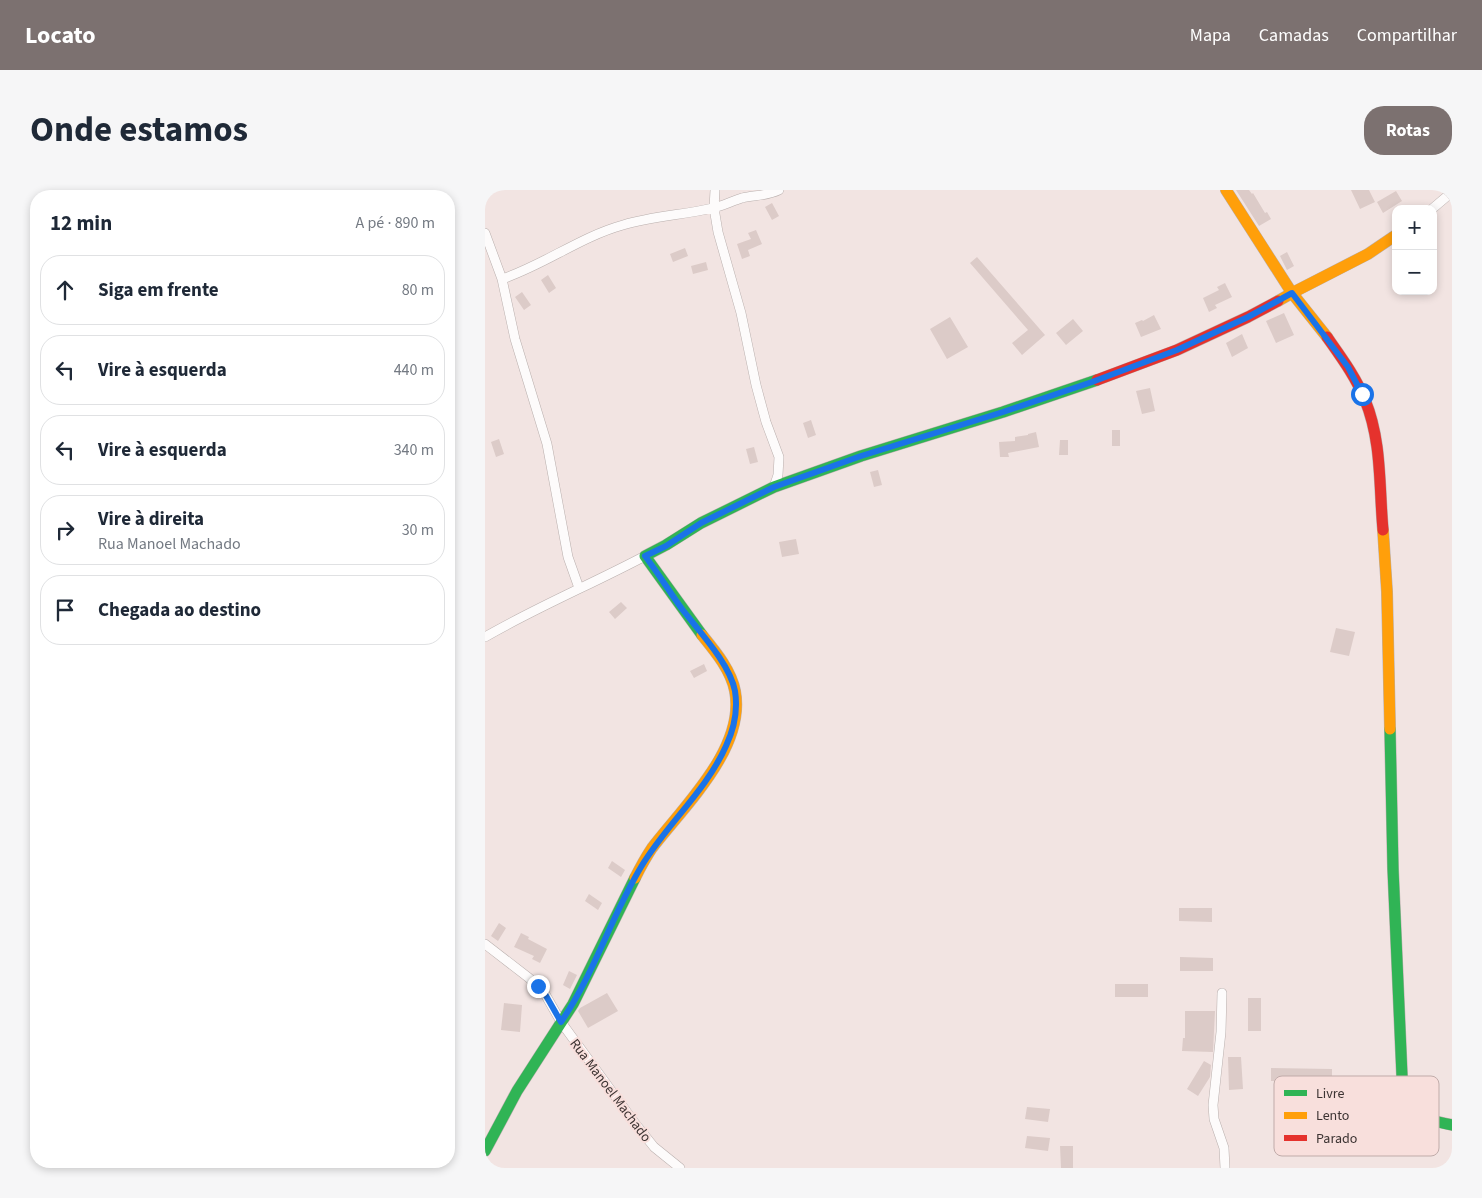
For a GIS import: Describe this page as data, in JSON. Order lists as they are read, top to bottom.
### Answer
{
  "streets": {
    "street": ["Rua Manoel Machado"]
  },
  "legend": ["Livre", "Lento", "Parado"],
  "page": {
    "header": "Locato",
    "nav": ["Mapa", "Camadas", "Compartilhar"],
    "title": "Onde estamos",
    "buttons": "Rotas",
    "heading": ["12 min", "A pé · 890 m"],
    "map_buttons": ["+", "−"],
    "list": [
      ["Siga em frente", "80 m"],
      ["Vire à esquerda", "440 m"],
      ["Vire à esquerda", "340 m"],
      ["Vire à direita", "Rua Manoel Machado", "30 m"],
      "Chegada ao destino"
    ]
  }
}
